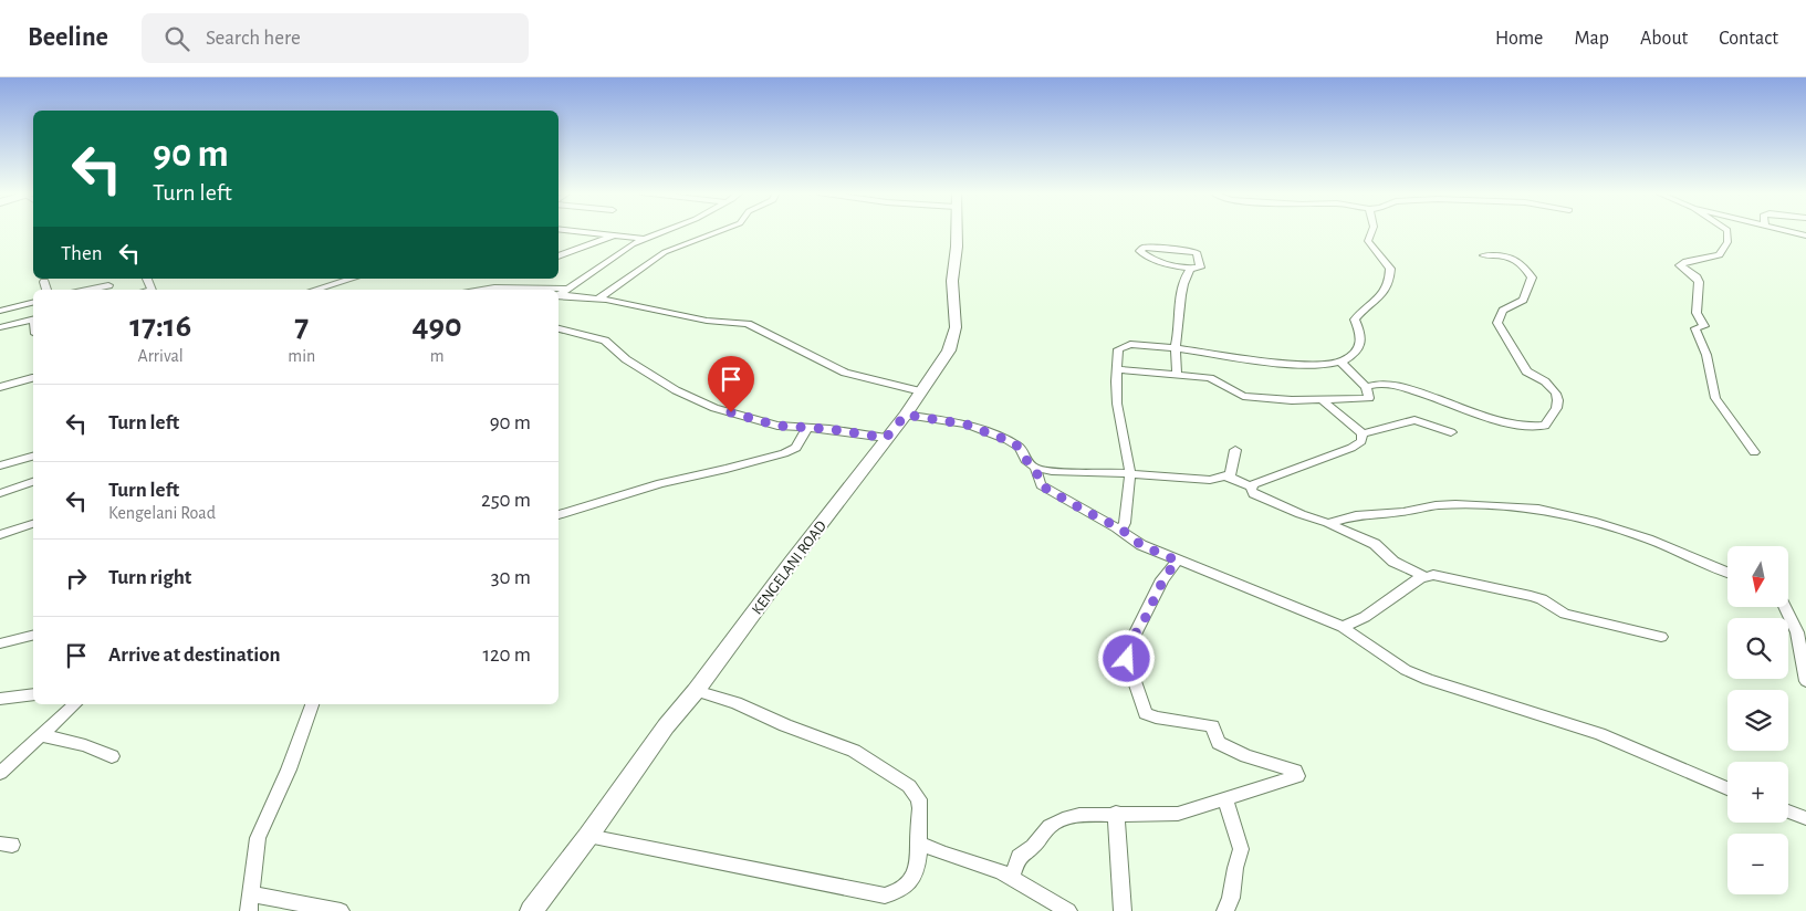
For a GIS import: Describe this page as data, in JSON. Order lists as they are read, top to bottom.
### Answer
{
  "streets": {
    "main road": ["KENGELANI ROAD"]
  },
  "north": "bottom",
  "page": {
    "header": "Beeline",
    "search": "Search here",
    "nav": [
      "Home",
      "Map",
      "About",
      "Contact"
    ],
    "turn": ["90 m", "Turn left"],
    "then": "Then",
    "eta": [
      "17:16",
      "Arrival",
      "7",
      "min",
      "490",
      "m"
    ],
    "list": [
      {
        "name": "Turn left",
        "value": "90 m"
      },
      {
        "name": "Turn left",
        "note": "Kengelani Road",
        "value": "250 m"
      },
      {
        "name": "Turn right",
        "value": "30 m"
      },
      {
        "name": "Arrive at destination",
        "value": "120 m"
      }
    ],
    "map_buttons": ["+", "−"]
  }
}
